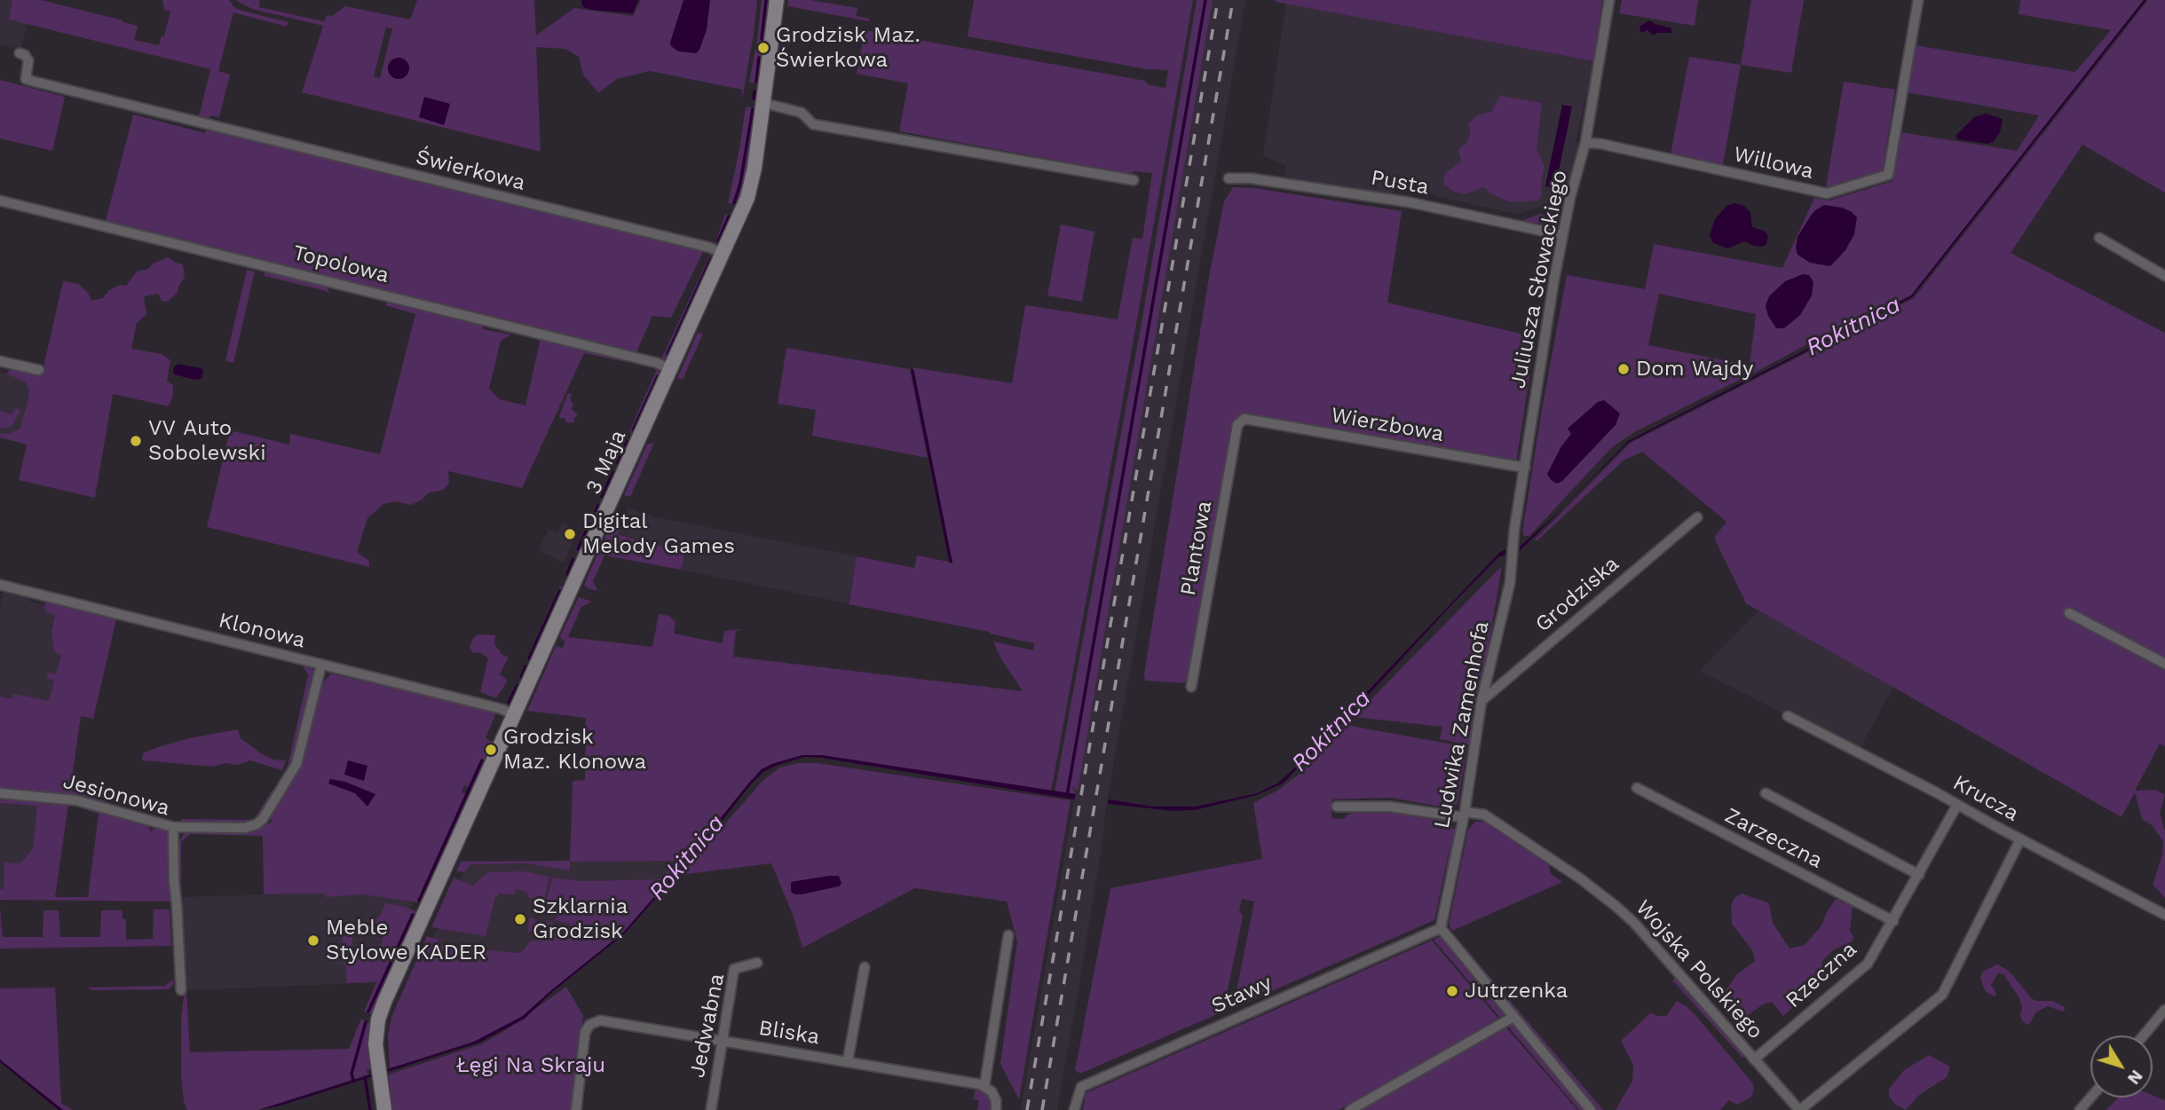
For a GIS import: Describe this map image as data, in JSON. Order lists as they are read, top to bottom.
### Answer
{
  "streets": {
    "street": [
      "Willowa",
      "Świerkowa",
      "Pusta",
      "Topolowa",
      "Juliusza Słowackiego",
      "Wierzbowa",
      "3 Maja",
      "Plantowa",
      "Grodziska",
      "Klonowa",
      "Ludwika Zamenhofa",
      "Jesionowa",
      "Krucza",
      "Zarzeczna",
      "Wojska Polskiego",
      "Rzeczna",
      "Stawy",
      "Jedwabna",
      "Bliska"
    ]
  },
  "crossings": [
    ["Willowa", "Juliusza Słowackiego"],
    ["Świerkowa", "3 Maja"],
    ["Pusta", "Juliusza Słowackiego"],
    ["Topolowa", "3 Maja"],
    ["Juliusza Słowackiego", "Wierzbowa"],
    ["Juliusza Słowackiego", "Ludwika Zamenhofa"],
    ["Wierzbowa", "Plantowa"],
    ["3 Maja", "Klonowa"],
    ["Grodziska", "Ludwika Zamenhofa"],
    ["Ludwika Zamenhofa", "Wojska Polskiego"],
    ["Ludwika Zamenhofa", "Stawy"],
    ["Krucza", "Rzeczna"],
    ["Zarzeczna", "Rzeczna"],
    ["Wojska Polskiego", "Rzeczna"],
    ["Jedwabna", "Bliska"]
  ],
  "water": ["Rokitnica"],
  "parks": ["Łęgi Na Skraju"],
  "places": [
    "Grodzisk Maz. Świerkowa",
    "Dom Wajdy",
    "VV Auto Sobolewski",
    "Digital Melody Games",
    "Grodzisk Maz. Klonowa",
    "Szklarnia Grodzisk",
    "Meble Stylowe KADER",
    "Jutrzenka"
  ],
  "north": "bottom right"
}
